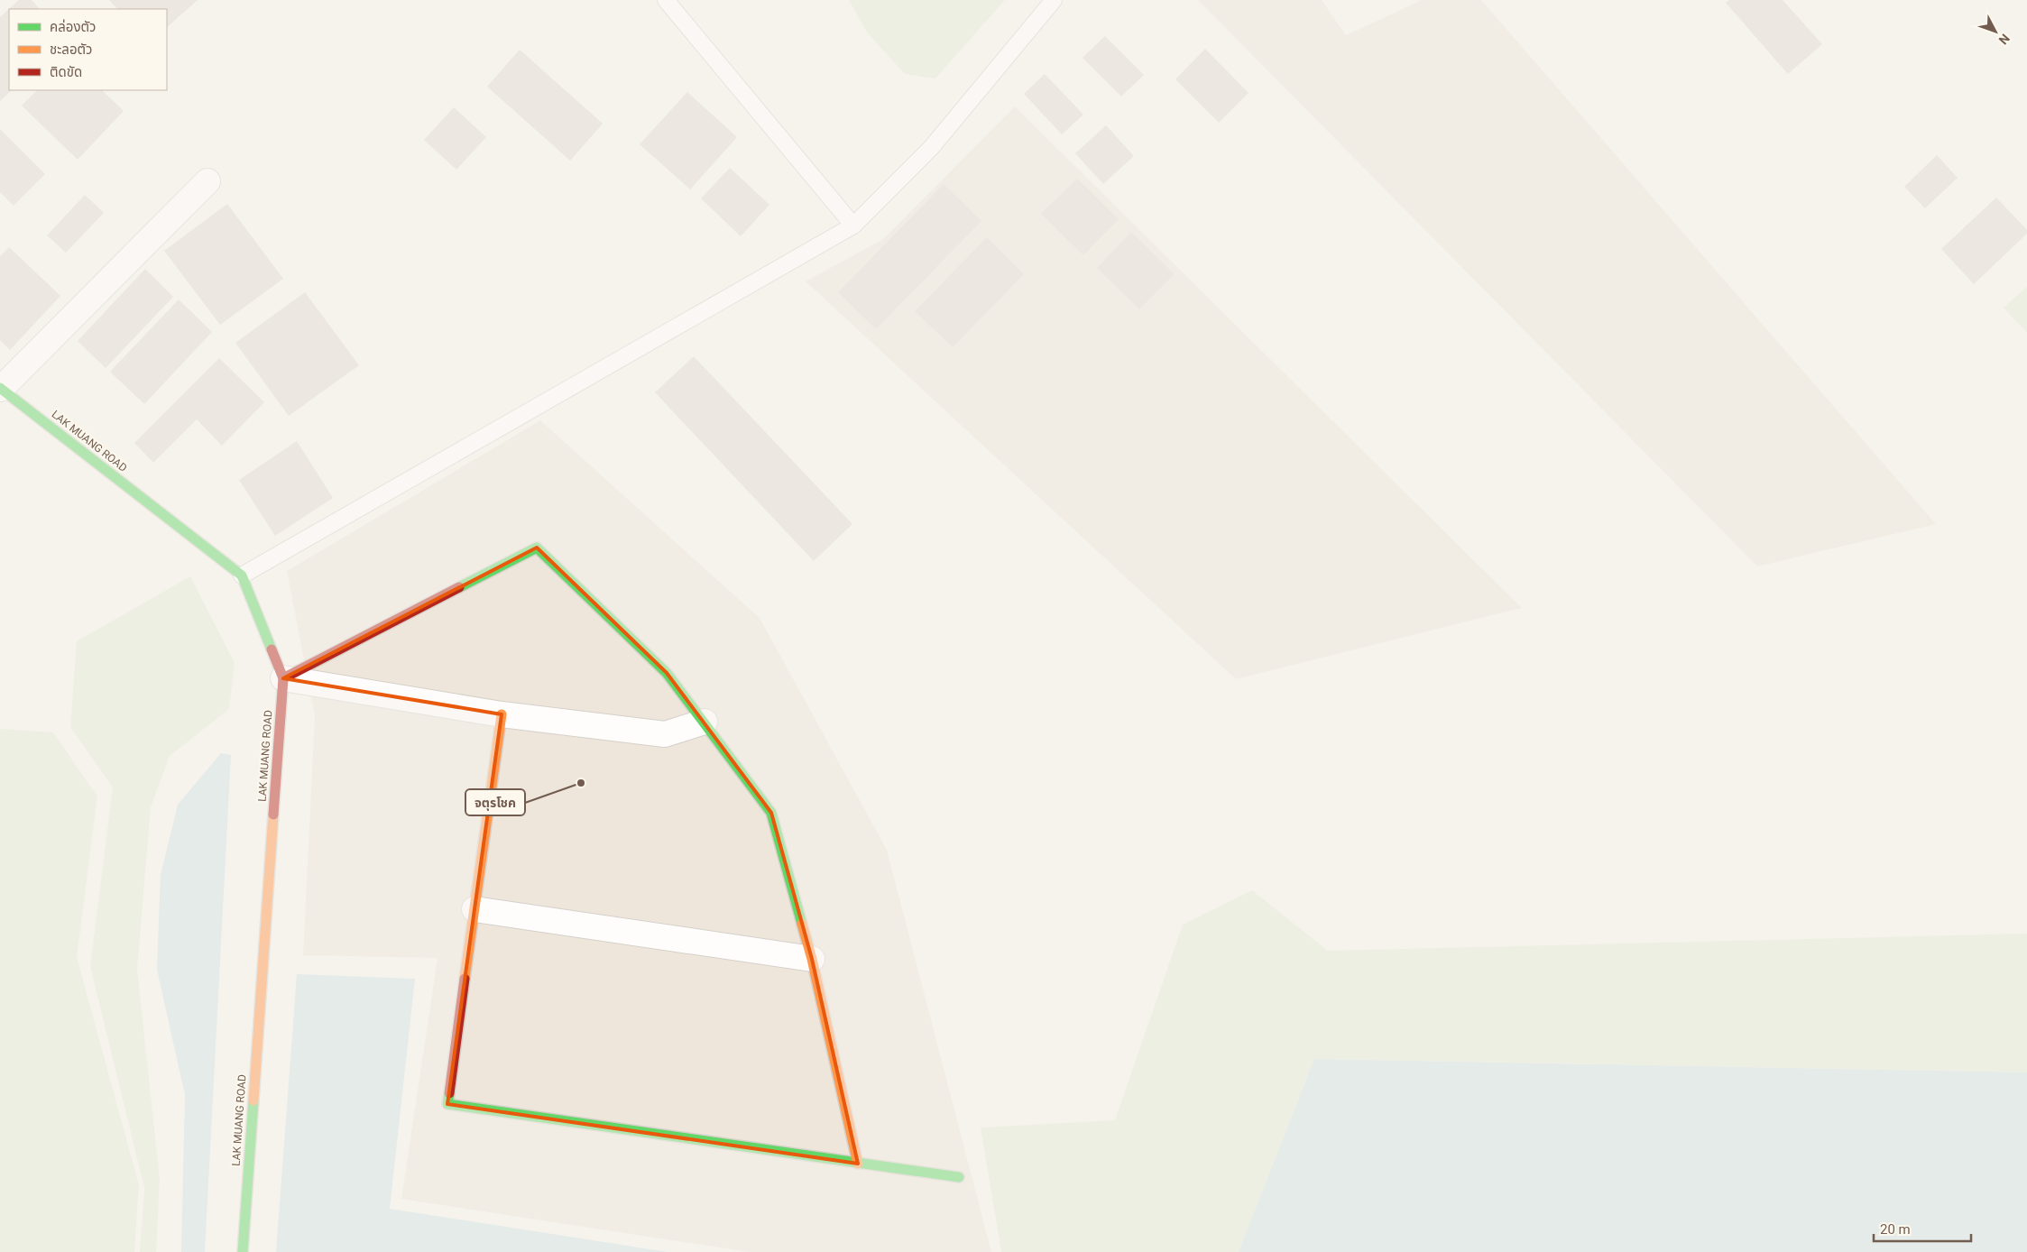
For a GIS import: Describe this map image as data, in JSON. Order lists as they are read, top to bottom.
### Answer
{
  "streets": {
    "street": ["LAK MUANG ROAD"]
  },
  "places": ["จตุรโชค"],
  "legend": ["คล่องตัว", "ชะลอตัว", "ติดขัด"],
  "scale_bar": "20 m",
  "north": "bottom right"
}
